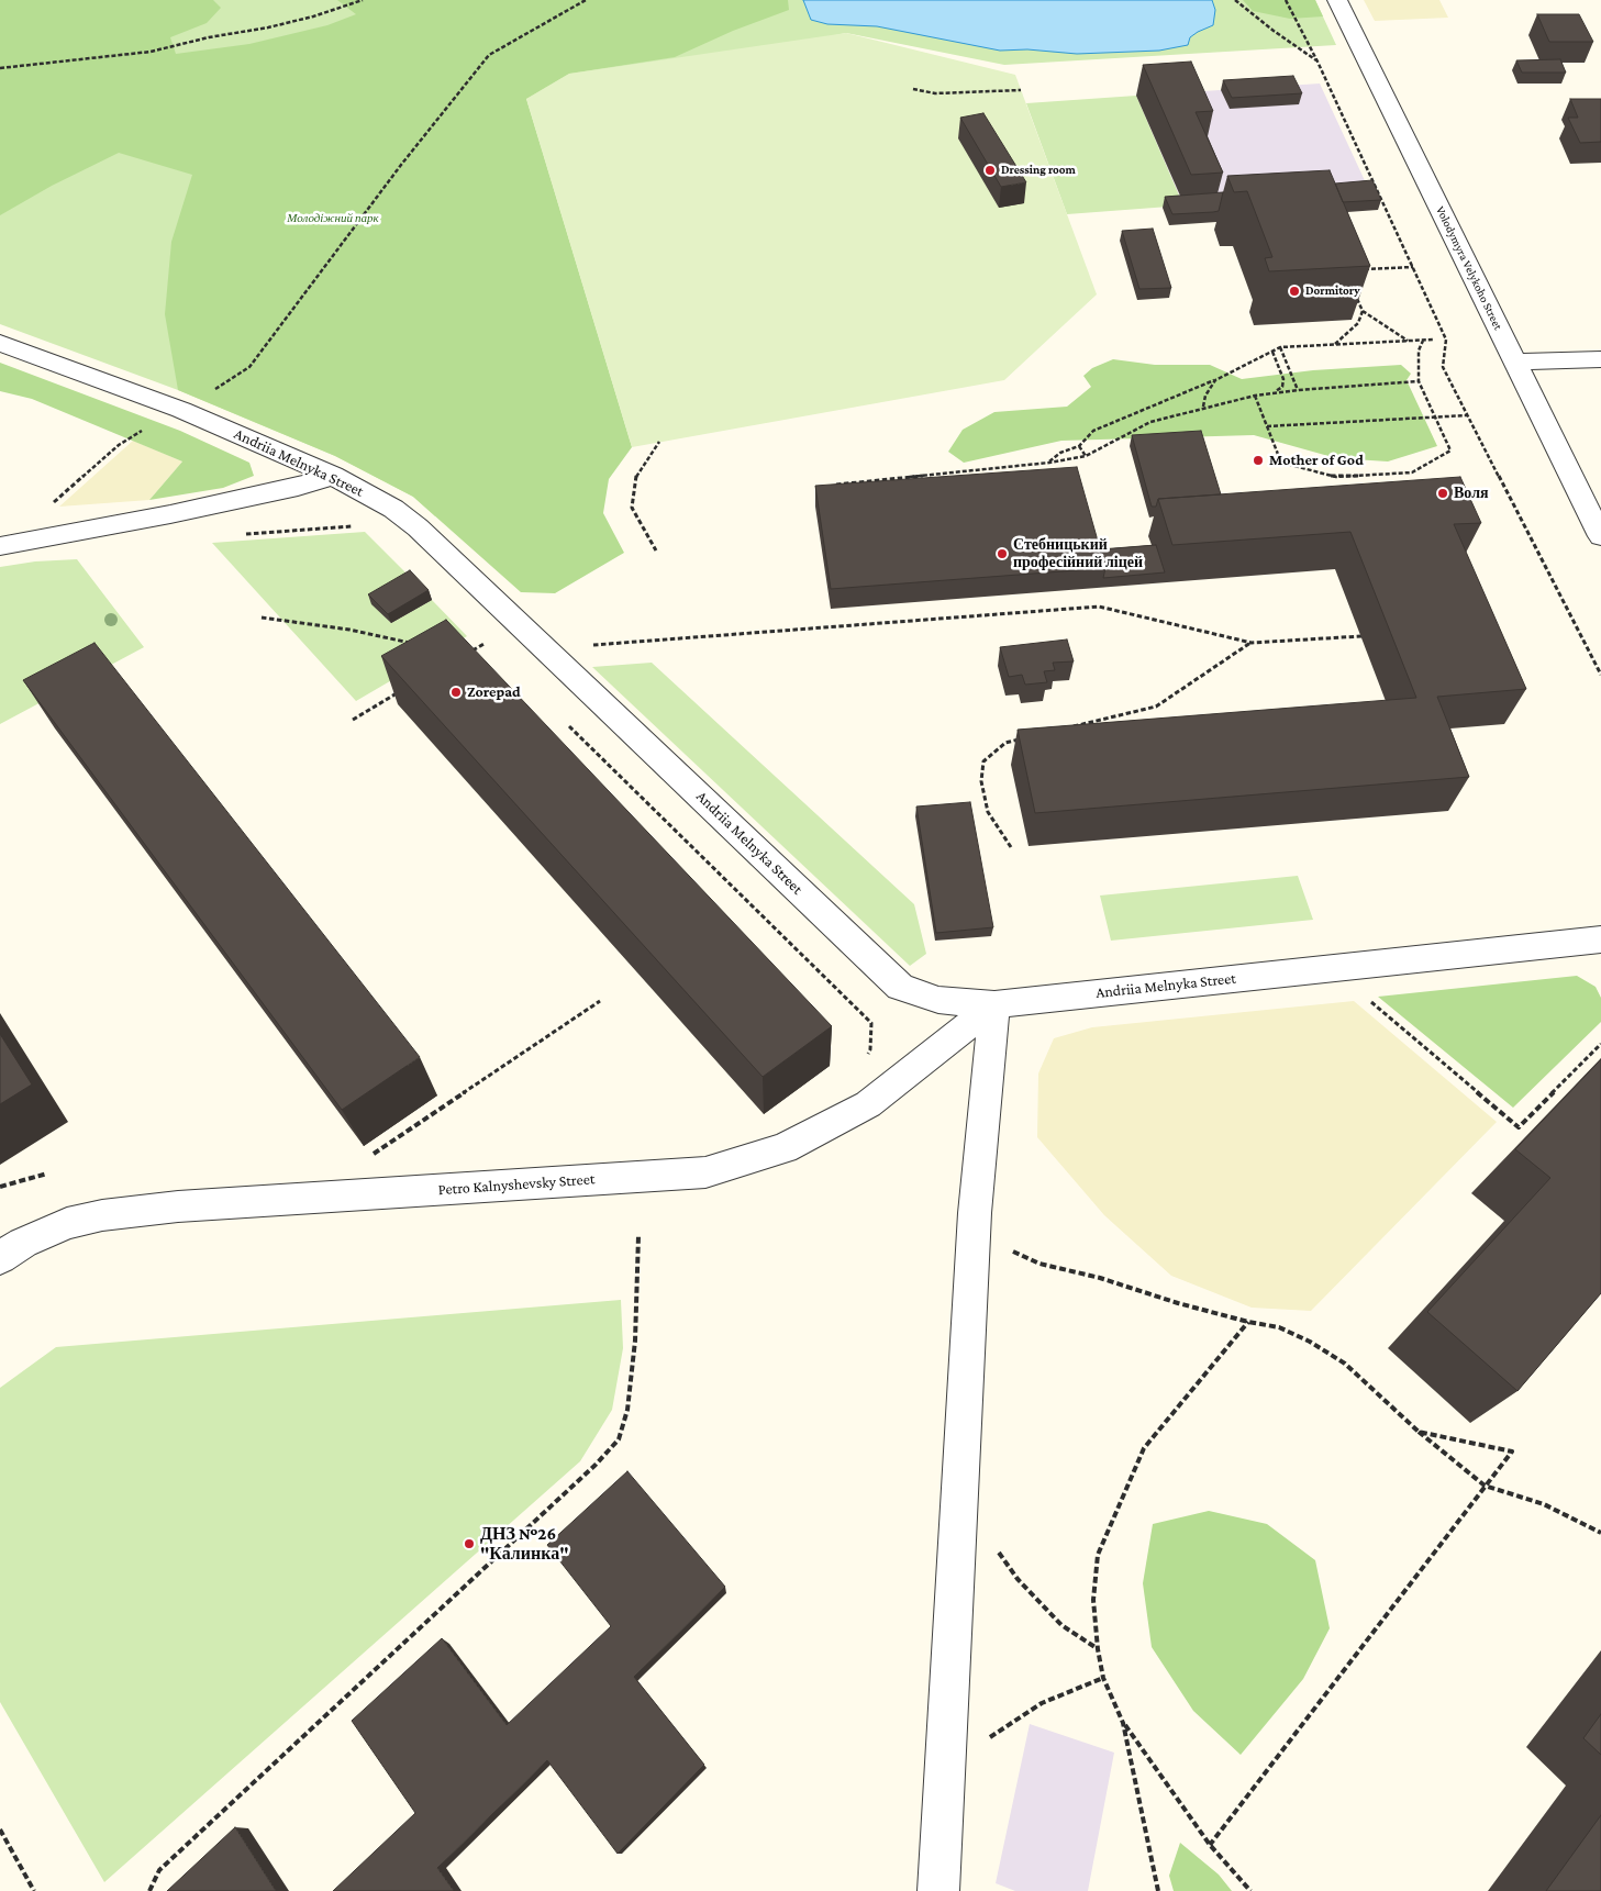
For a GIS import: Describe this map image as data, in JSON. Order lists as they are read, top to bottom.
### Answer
{
  "streets": {
    "street": ["Volodymyra Velykoho Street", "Andriia Melnyka Street", "Petro Kalnyshevsky Street"]
  },
  "crossings": [
    ["Andriia Melnyka Street", "Petro Kalnyshevsky Street"]
  ],
  "parks": ["Молодіжний парк"],
  "places": [
    "Dressing room",
    "Dormitory",
    "Mother of God",
    "Воля",
    "Стебницький професійний ліцей",
    "Zorepad",
    "ДНЗ №26 \"Калинка\""
  ]
}
